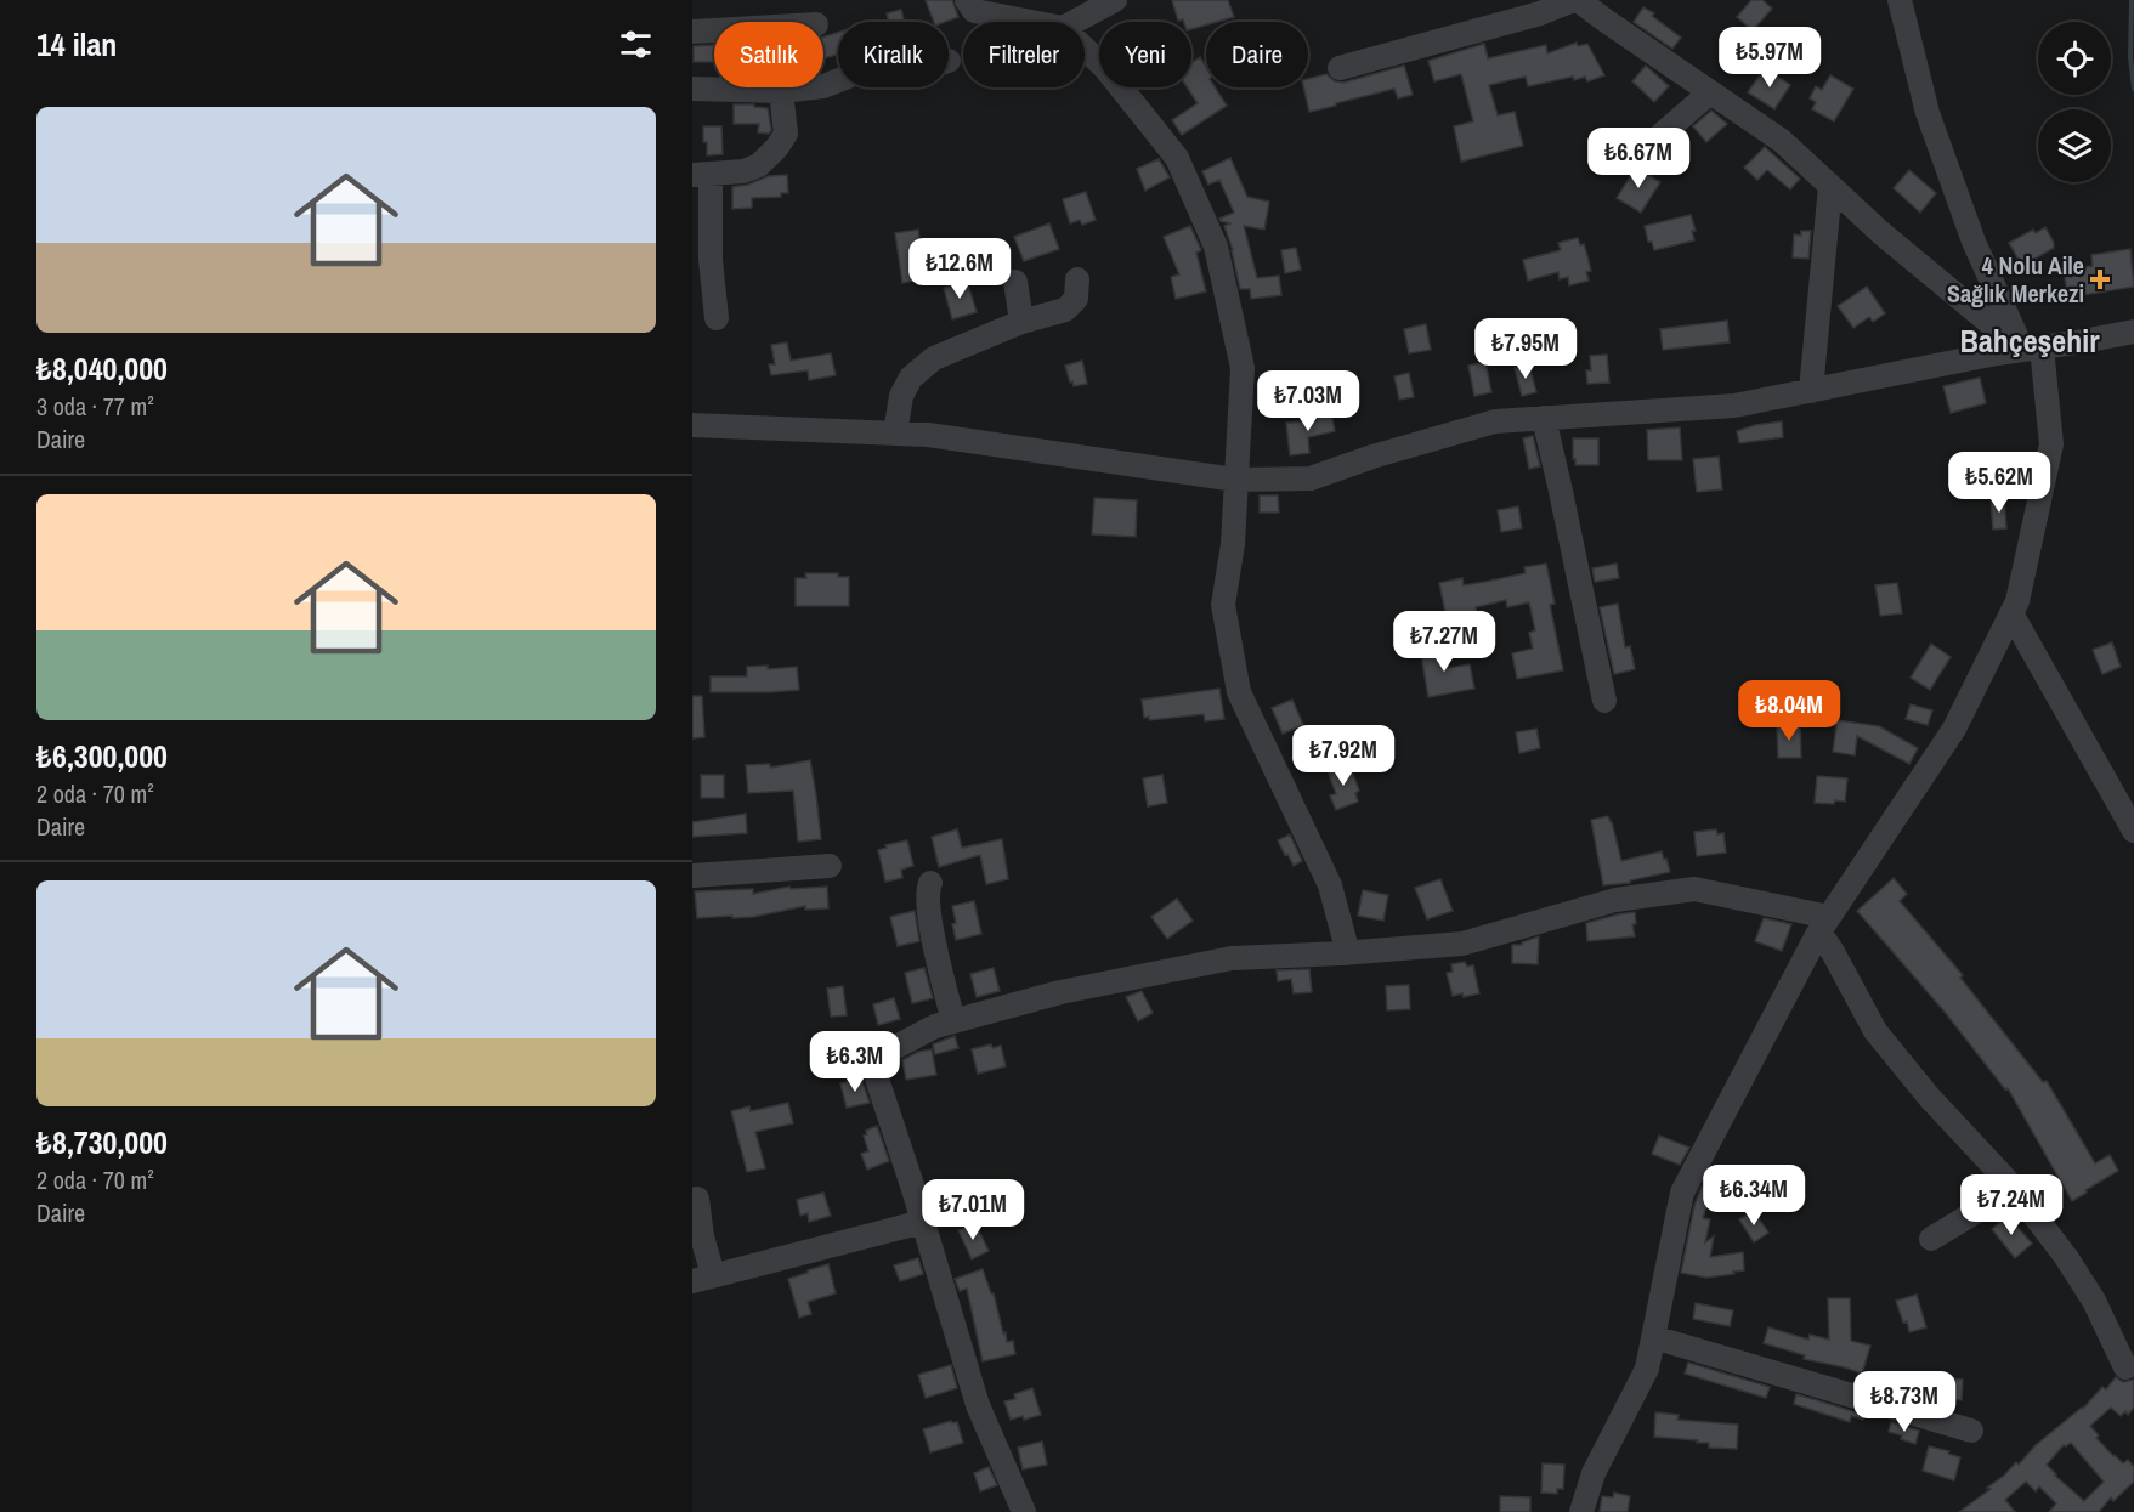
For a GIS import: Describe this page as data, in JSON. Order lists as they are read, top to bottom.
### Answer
{
  "districts": ["Bahçeşehir"],
  "places": {
    "health": ["4 Nolu Aile Sağlık Merkezi"]
  },
  "page": {
    "heading": "14 ilan",
    "chip": [
      "Satılık",
      "Kiralık",
      "Filtreler",
      "Yeni",
      "Daire"
    ],
    "price": [
      "₺5.97M",
      "₺6.67M",
      "₺12.6M",
      "₺7.95M",
      "₺7.03M",
      "₺5.62M",
      "₺7.27M",
      "₺8.04M",
      "₺7.92M",
      "₺6.3M",
      "₺6.34M",
      "₺7.24M",
      "₺7.01M",
      "₺8.73M"
    ],
    "list": [
      {
        "name": "₺8,040,000",
        "note": "3 oda · 77 m² · Daire"
      },
      {
        "name": "₺6,300,000",
        "note": "2 oda · 70 m² · Daire"
      },
      {
        "name": "₺8,730,000",
        "note": "2 oda · 70 m² · Daire"
      }
    ]
  }
}
